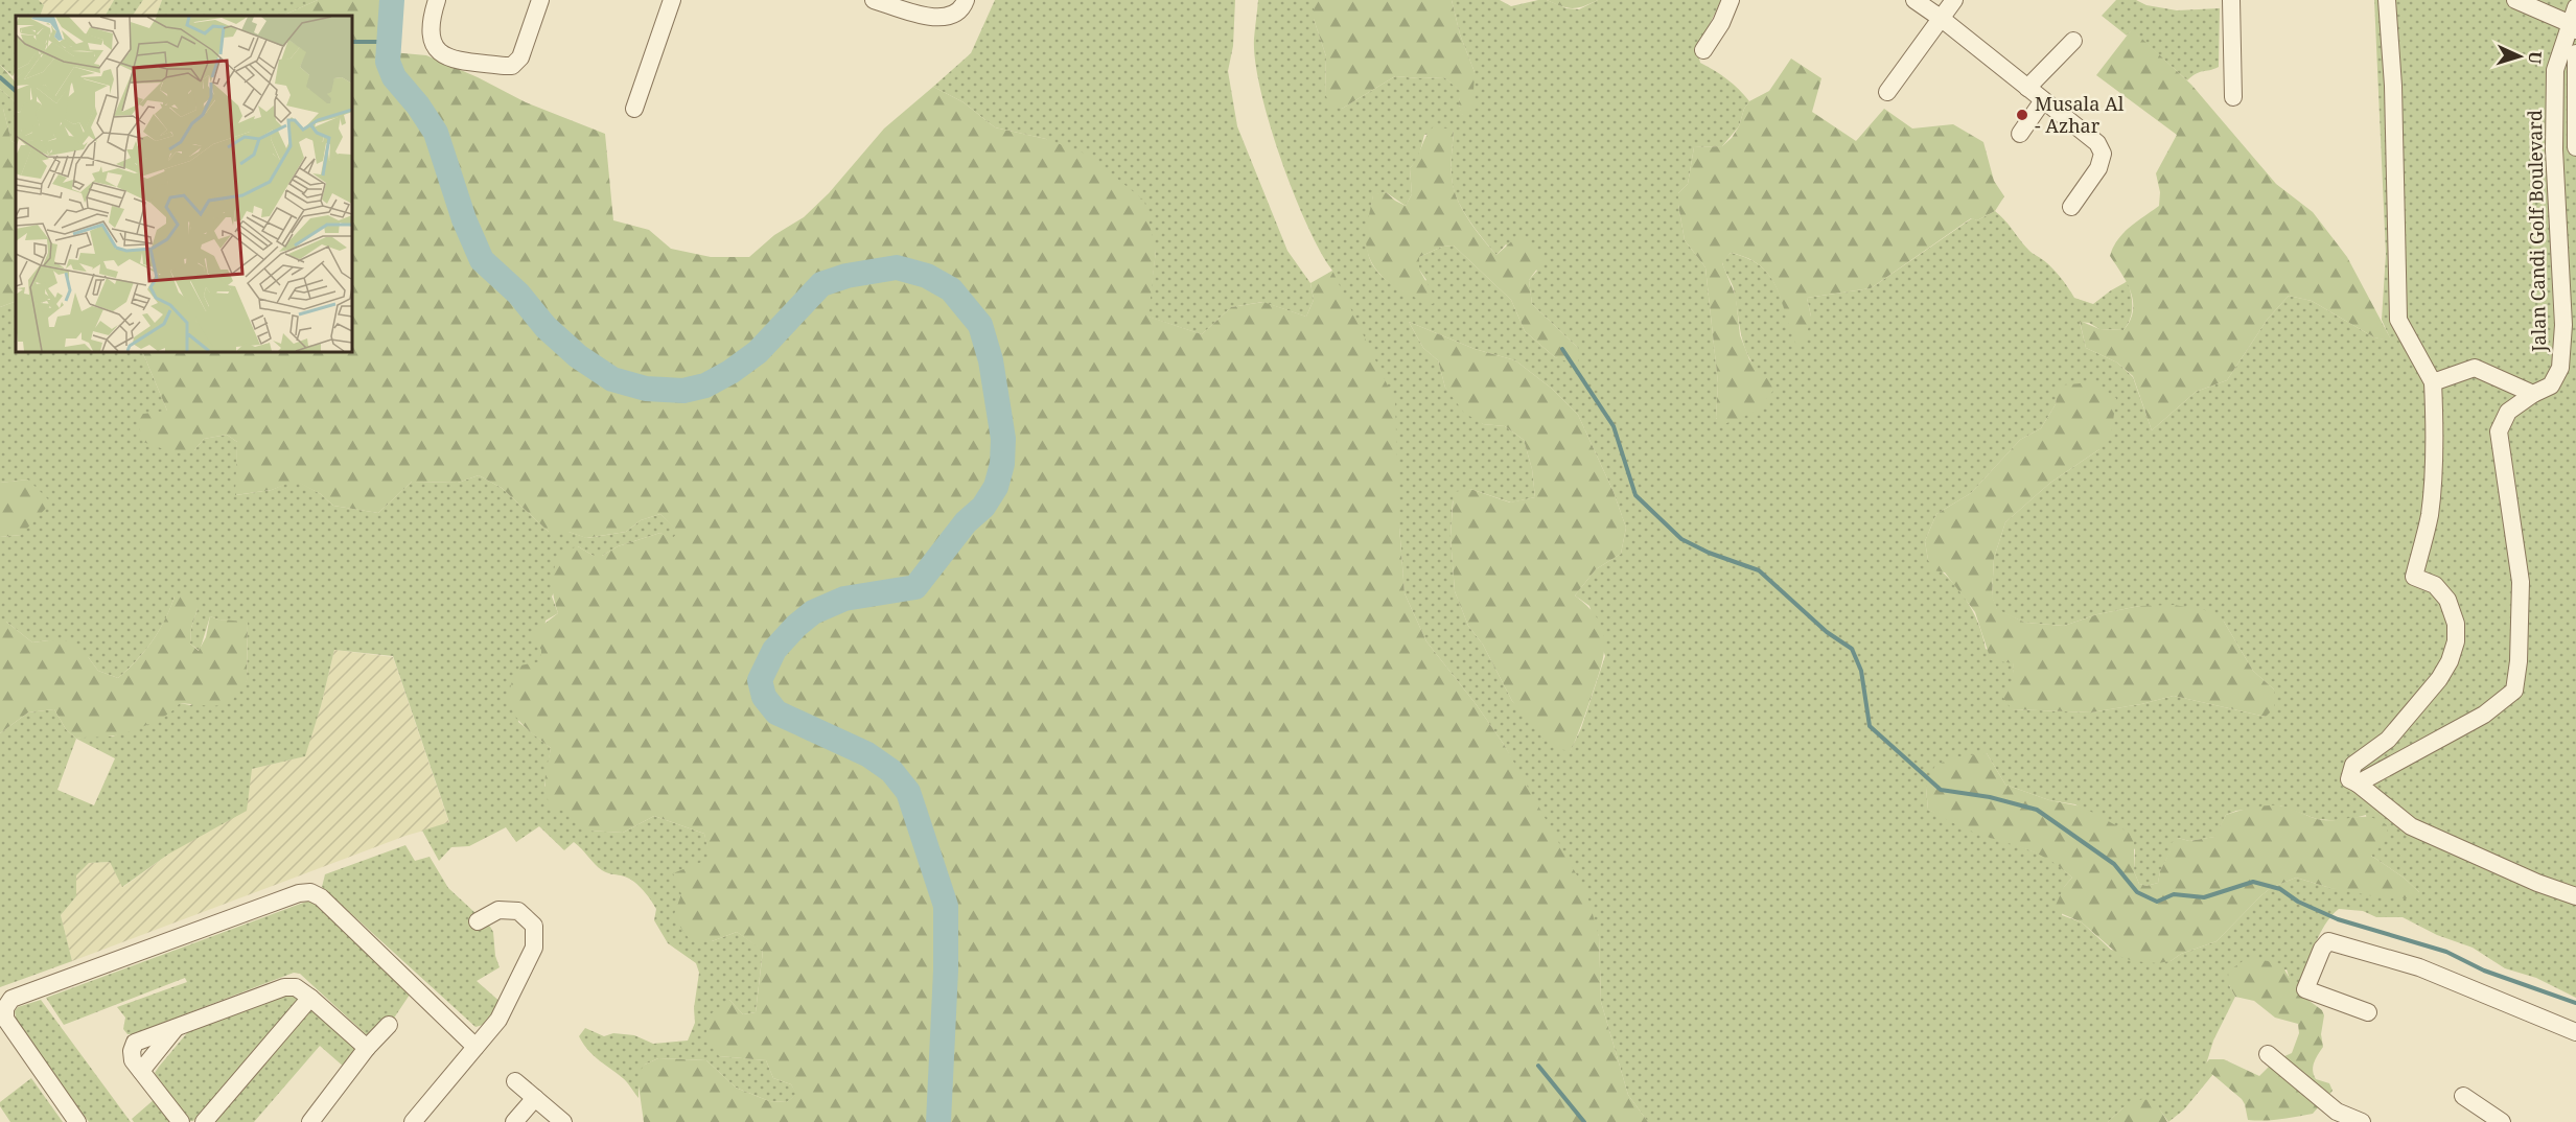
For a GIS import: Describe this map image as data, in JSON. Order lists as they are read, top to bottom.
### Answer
{
  "streets": {
    "street": ["Jalan Candi Golf Boulevard"]
  },
  "places": ["Musala Al - Azhar"],
  "north": "right"
}
